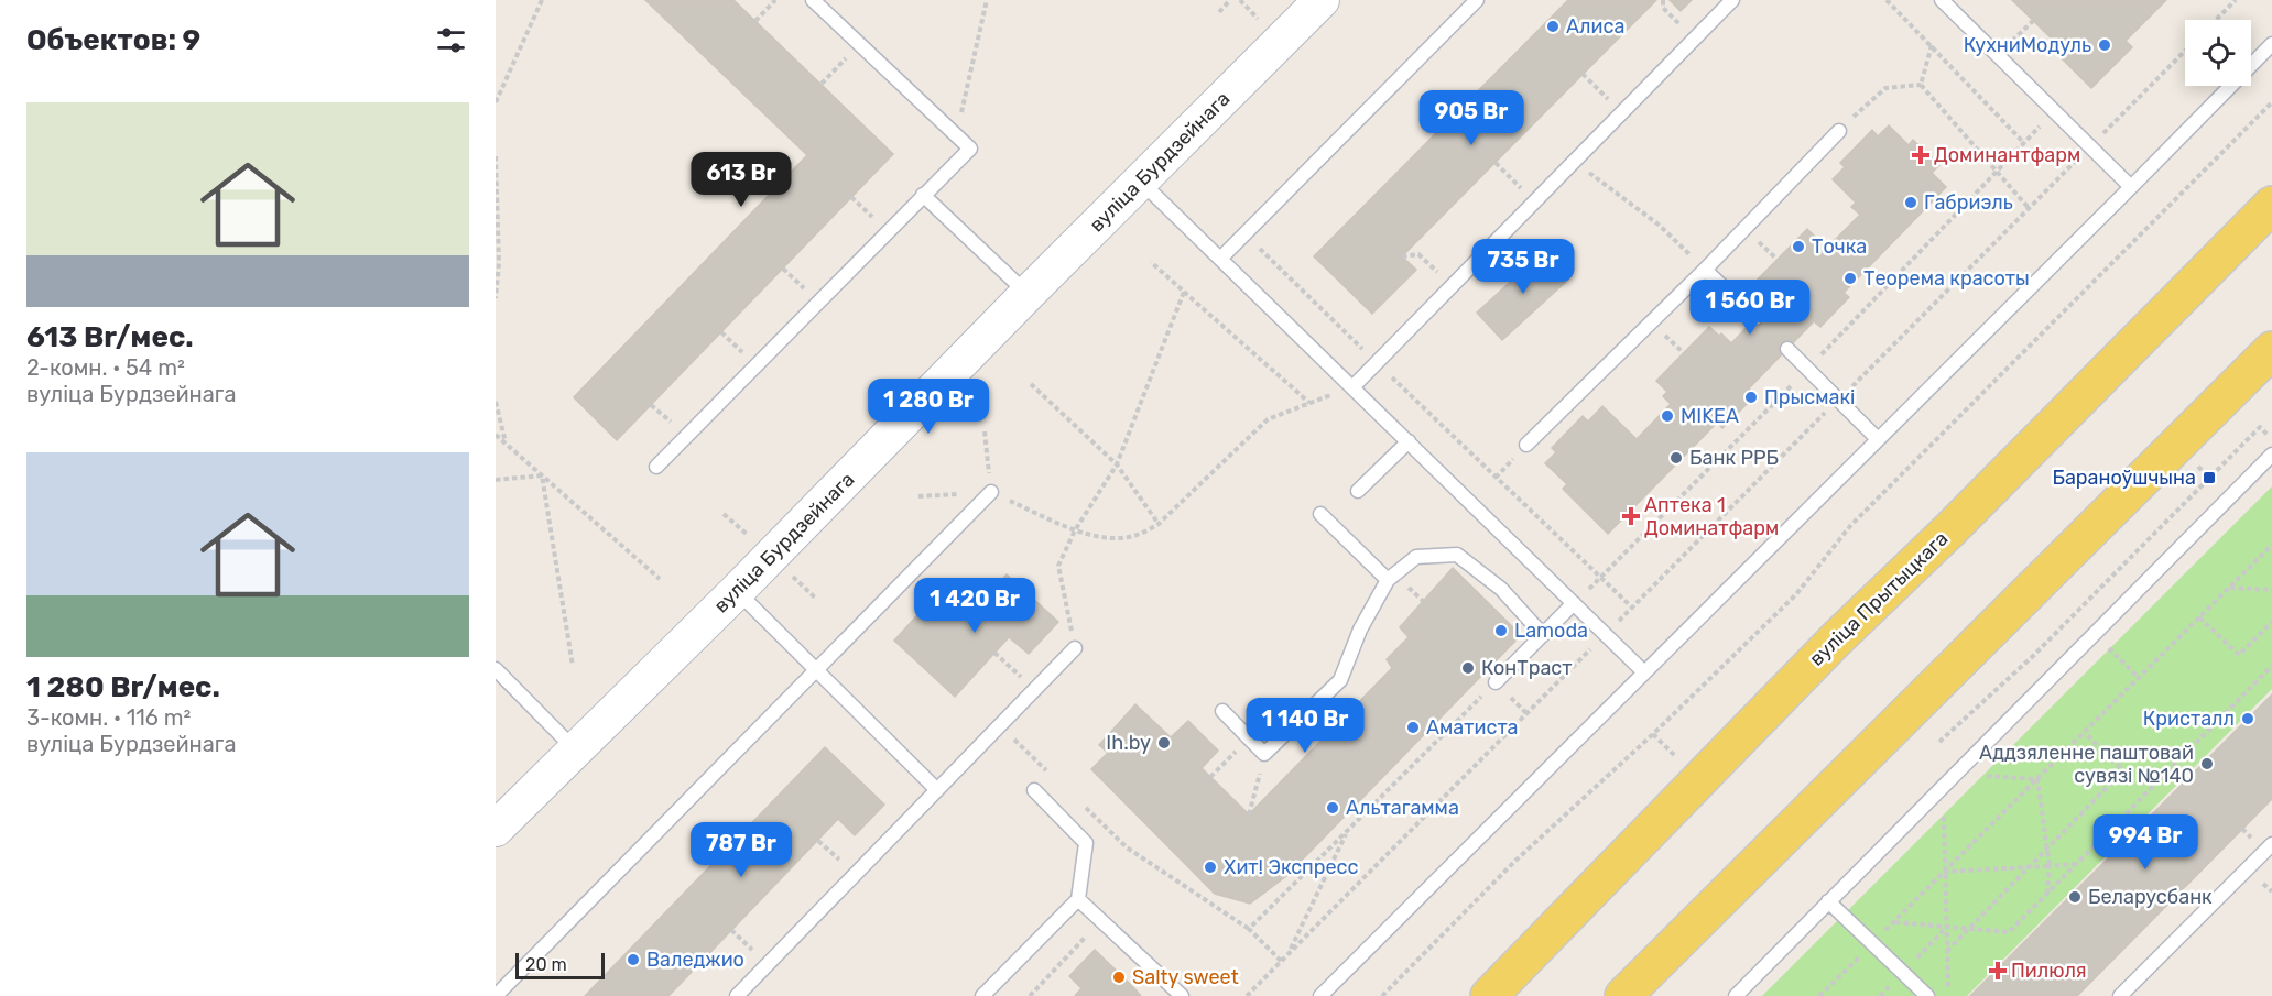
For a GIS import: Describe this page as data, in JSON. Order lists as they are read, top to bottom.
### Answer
{
  "streets": {
    "main road": ["вуліца Прытыцкага"],
    "street": ["вуліца Бурдзейнага"]
  },
  "places": {
    "other": [
      "Алиса",
      "КухниМодуль",
      "Габриэль",
      "Точка",
      "Теорема красоты",
      "Прысмакі",
      "MIKEA",
      "Банк РРБ",
      "Lamoda",
      "КонТраст",
      "Кристалл",
      "Аматиста",
      "Ih.by",
      "Аддзяленне паштовай сувязі №140",
      "Альтагамма",
      "Хит! Экспресс",
      "Беларусбанк",
      "Валеджио",
      "Salty sweet"
    ],
    "health": ["Доминантфарм", "Аптека 1 Доминатфарм", "Пилюля"],
    "transit": ["Бараноўшчына"]
  },
  "scale_bar": "20 m",
  "page": {
    "heading": "Объектов: 9",
    "list": [
      {
        "name": "613 Br/мес.",
        "note": "2-комн. · 54 m² · вуліца Бурдзейнага"
      },
      {
        "name": "1 280 Br/мес.",
        "note": "3-комн. · 116 m² · вуліца Бурдзейнага"
      }
    ],
    "price": [
      "905 Br",
      "613 Br",
      "735 Br",
      "1 560 Br",
      "1 280 Br",
      "1 420 Br",
      "1 140 Br",
      "994 Br",
      "787 Br"
    ],
    "scale": "20 m"
  }
}
